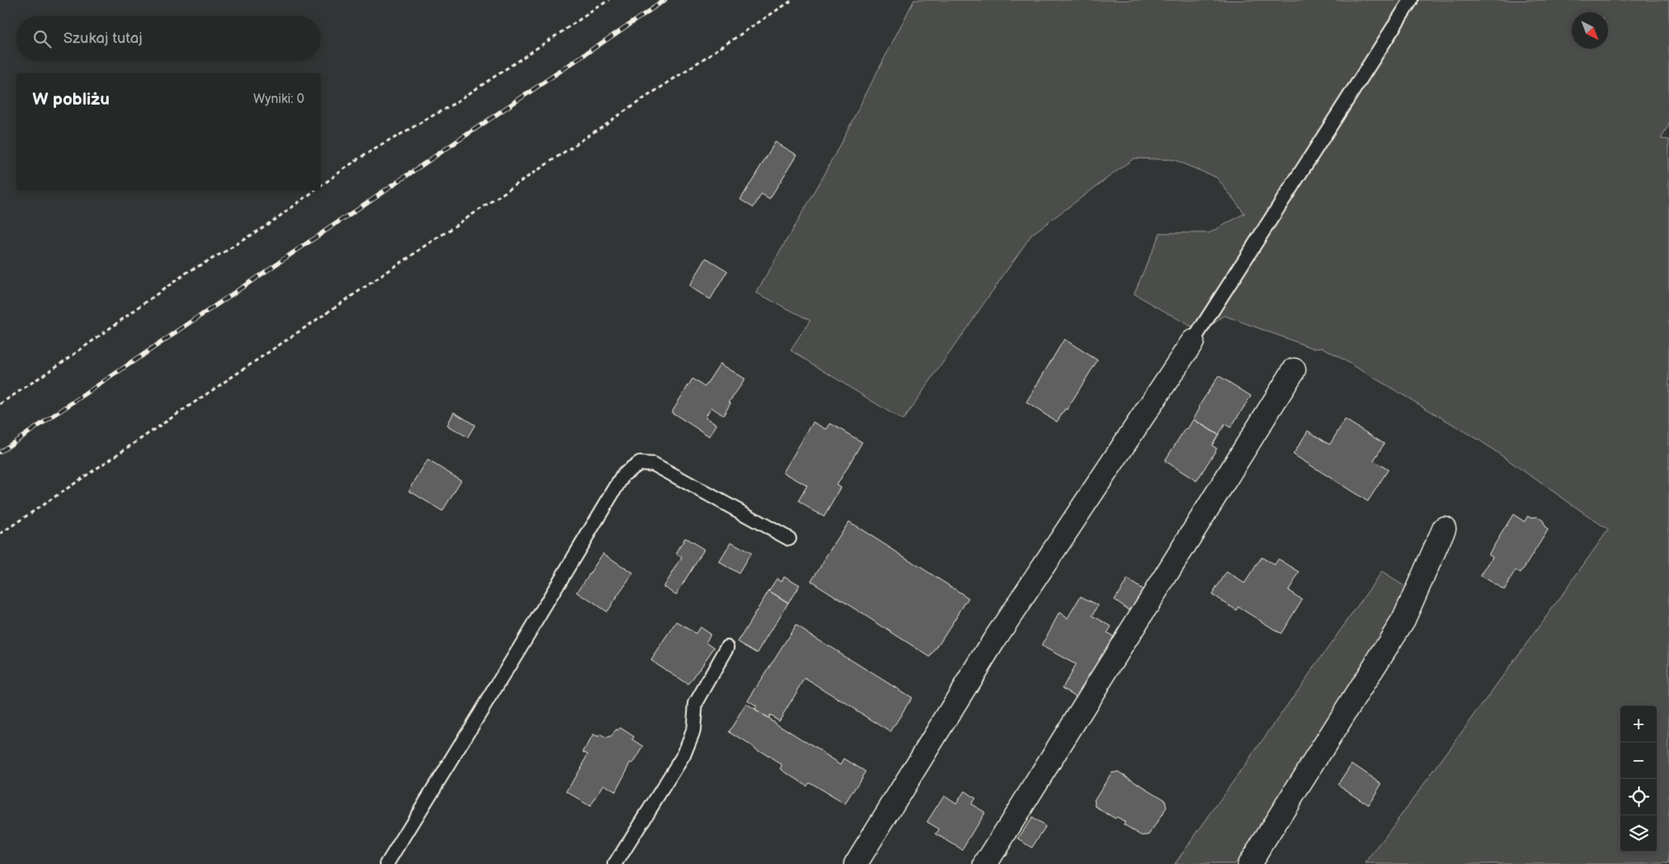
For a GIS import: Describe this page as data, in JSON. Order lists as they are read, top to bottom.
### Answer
{
  "north": "bottom right",
  "page": {
    "search": "Szukaj tutaj",
    "heading": ["W pobliżu", "Wyniki: 0"],
    "map_buttons": ["+", "−"]
  }
}
